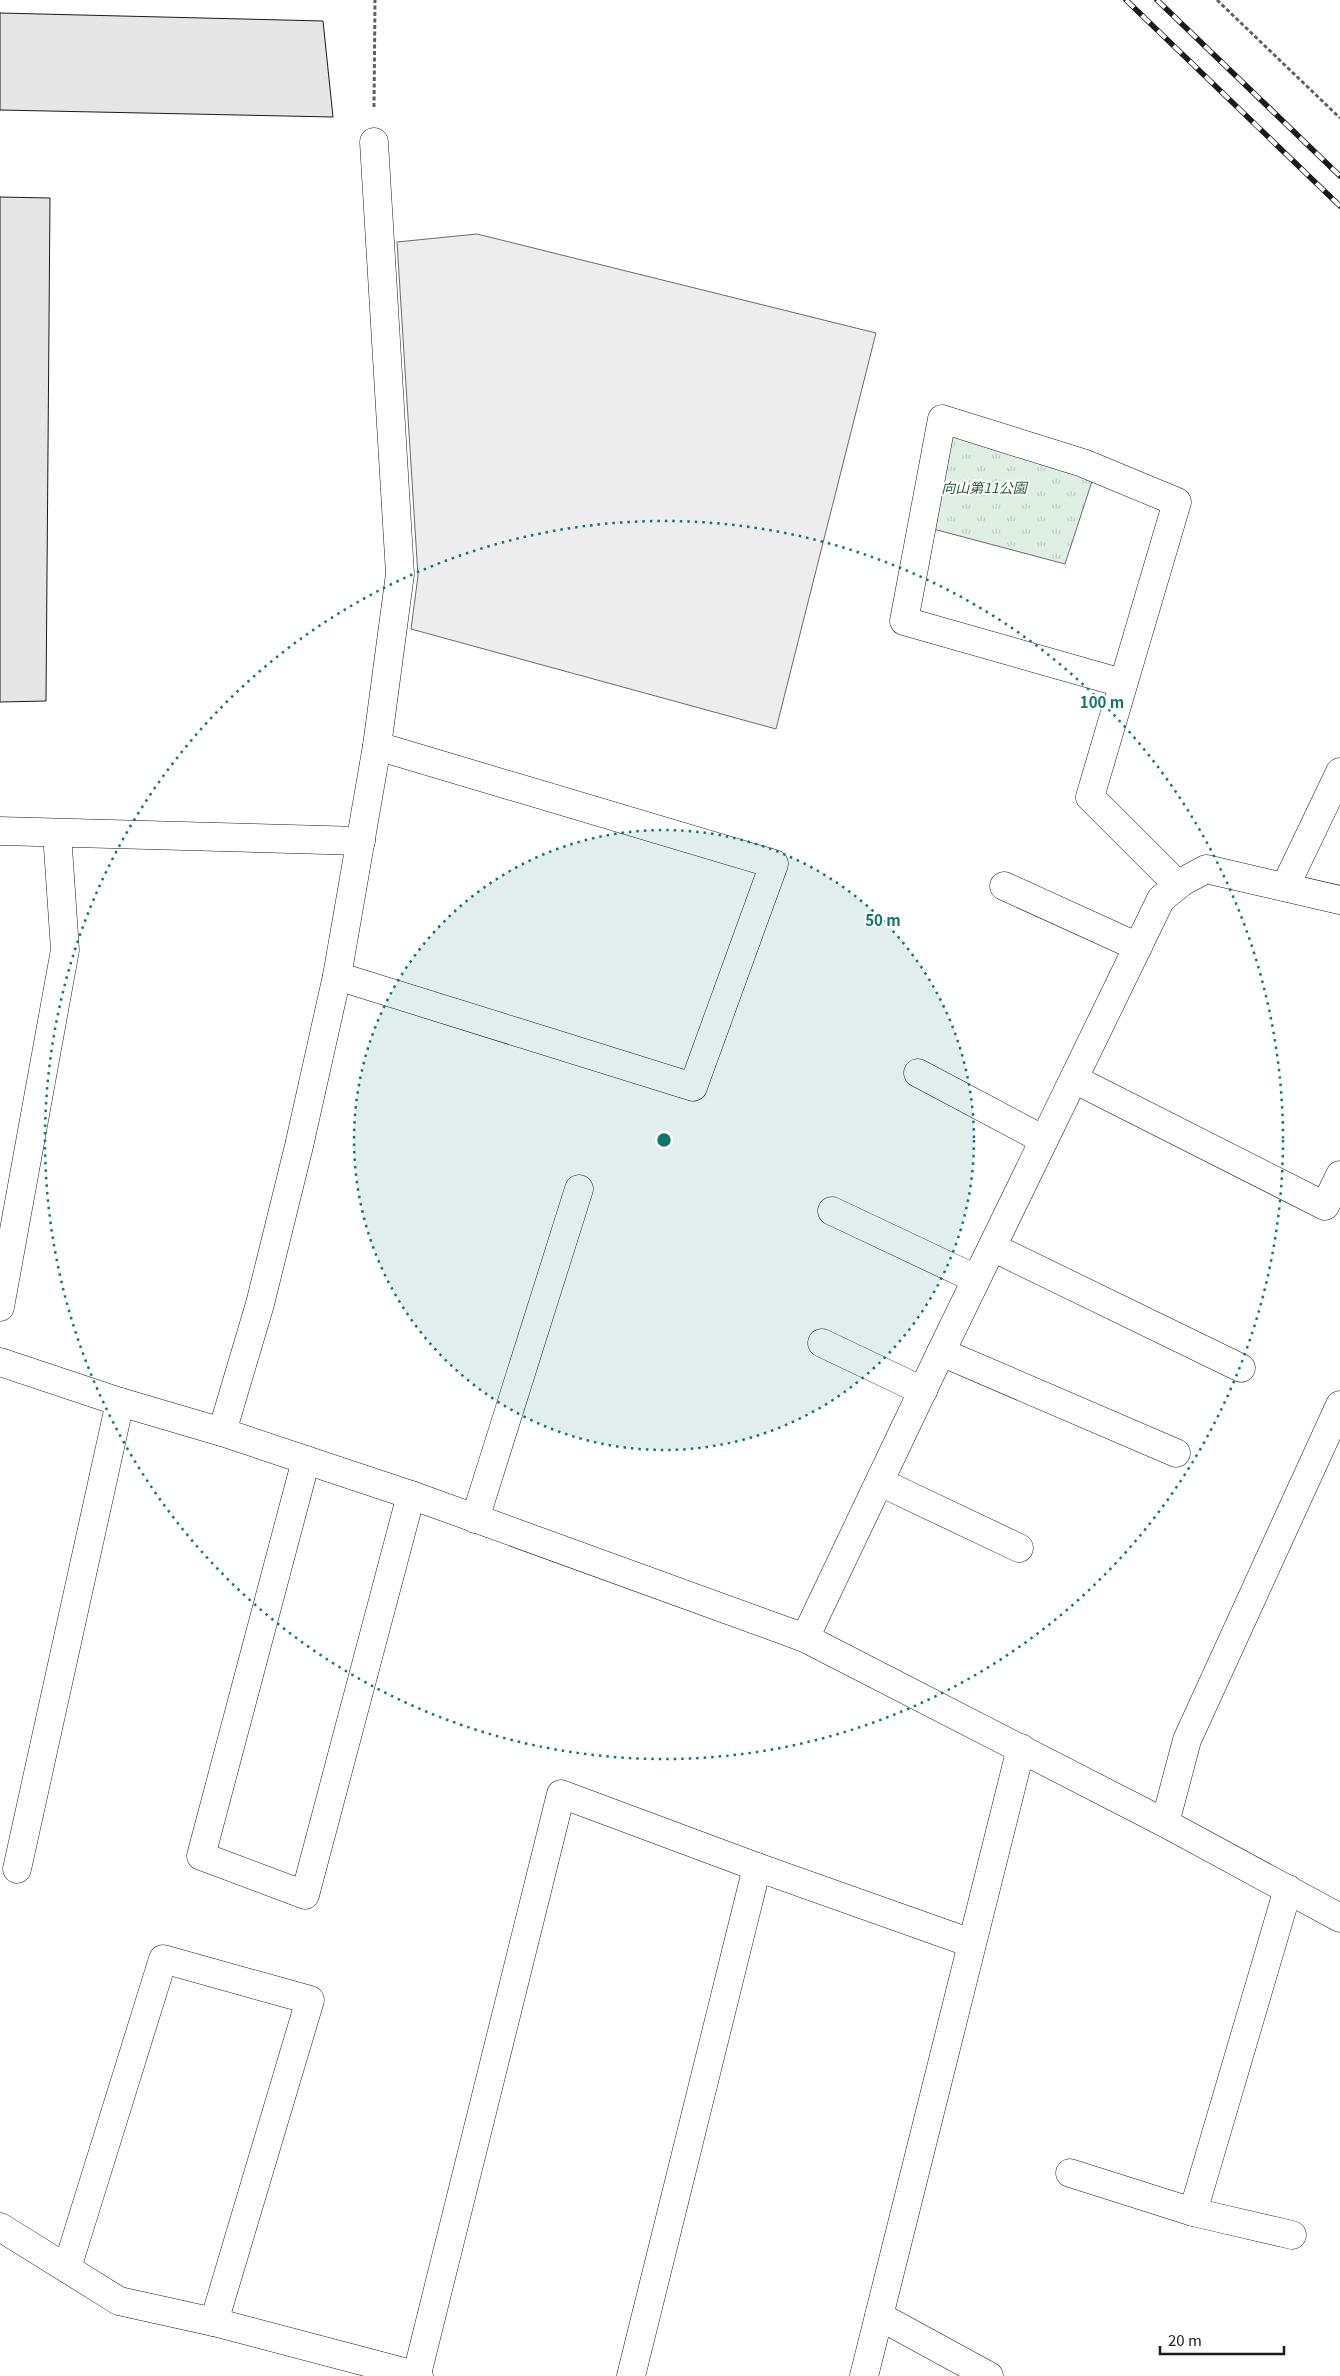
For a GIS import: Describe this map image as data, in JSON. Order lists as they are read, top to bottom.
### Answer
{
  "parks": ["向山第11公園"],
  "scale_bar": "20 m",
  "rings": ["100 m", "50 m"]
}
